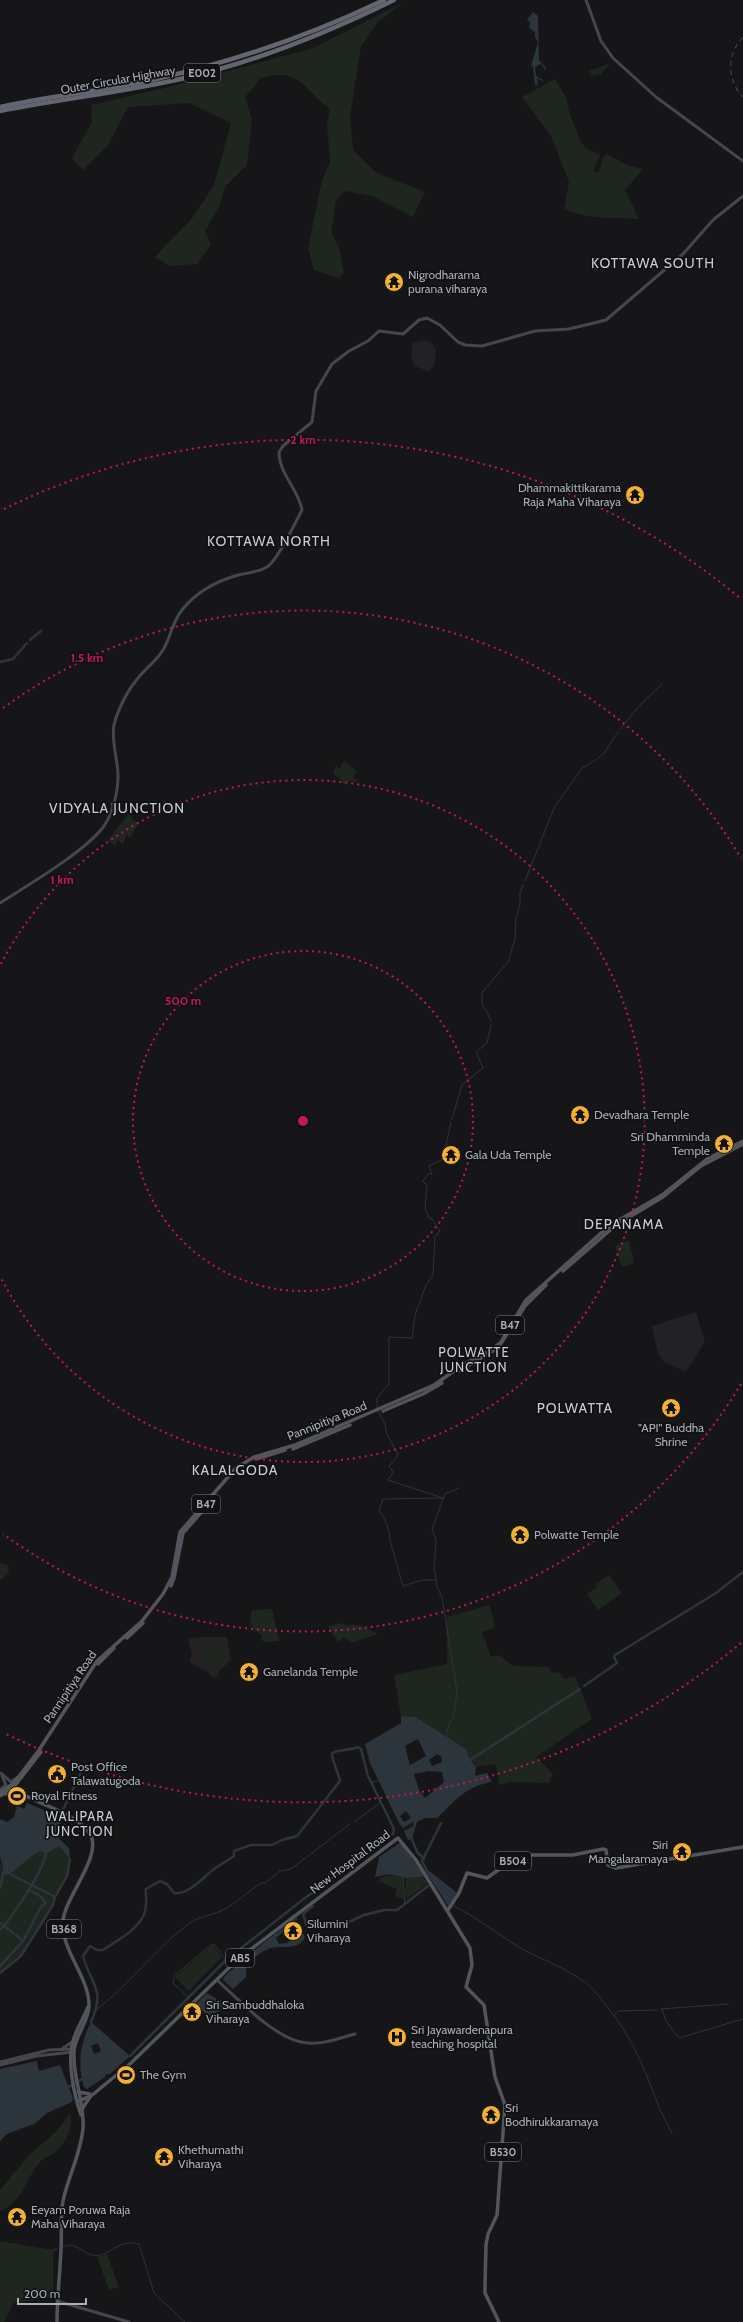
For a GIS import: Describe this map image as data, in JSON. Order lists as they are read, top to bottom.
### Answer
{
  "streets": {
    "highway": ["E002", "Outer Circular Highway"],
    "main road": [
      "B47",
      "Pannipitiya Road",
      "B504",
      "New Hospital Road",
      "B368",
      "AB5",
      "B530"
    ]
  },
  "crossings": [
    ["Pannipitiya Road", "B368"],
    ["B504", "New Hospital Road"],
    ["New Hospital Road", "B368"],
    ["New Hospital Road", "B530"]
  ],
  "districts": [
    "KOTTAWA SOUTH",
    "KOTTAWA NORTH",
    "VIDYALA JUNCTION",
    "DEPANAMA",
    "POLWATTE JUNCTION",
    "POLWATTA",
    "KALALGODA",
    "WALIPARA JUNCTION"
  ],
  "places": {
    "temple": [
      "Nigrodharama purana viharaya",
      "Dhammakittikarama Raja Maha Viharaya",
      "Devadhara Temple",
      "Sri Dhamminda Temple",
      "Gala Uda Temple",
      "\"API\" Buddha Shrine",
      "Polwatte Temple",
      "Ganelanda Temple",
      "Siri Mangalaramaya",
      "Silumini Viharaya",
      "Sri Sambuddhaloka Viharaya",
      "Sri Bodhirukkaramaya",
      "Khethumathi Viharaya",
      "Eeyam Poruwa Raja Maha Viharaya"
    ],
    "public building": ["Post Office Talawatugoda"],
    "sports": ["Royal Fitness", "The Gym"],
    "hospital": ["Sri Jayawardenapura teaching hospital"]
  },
  "scale_bar": "200 m",
  "rings": [
    "2 km",
    "1.5 km",
    "1 km",
    "500 m"
  ]
}
